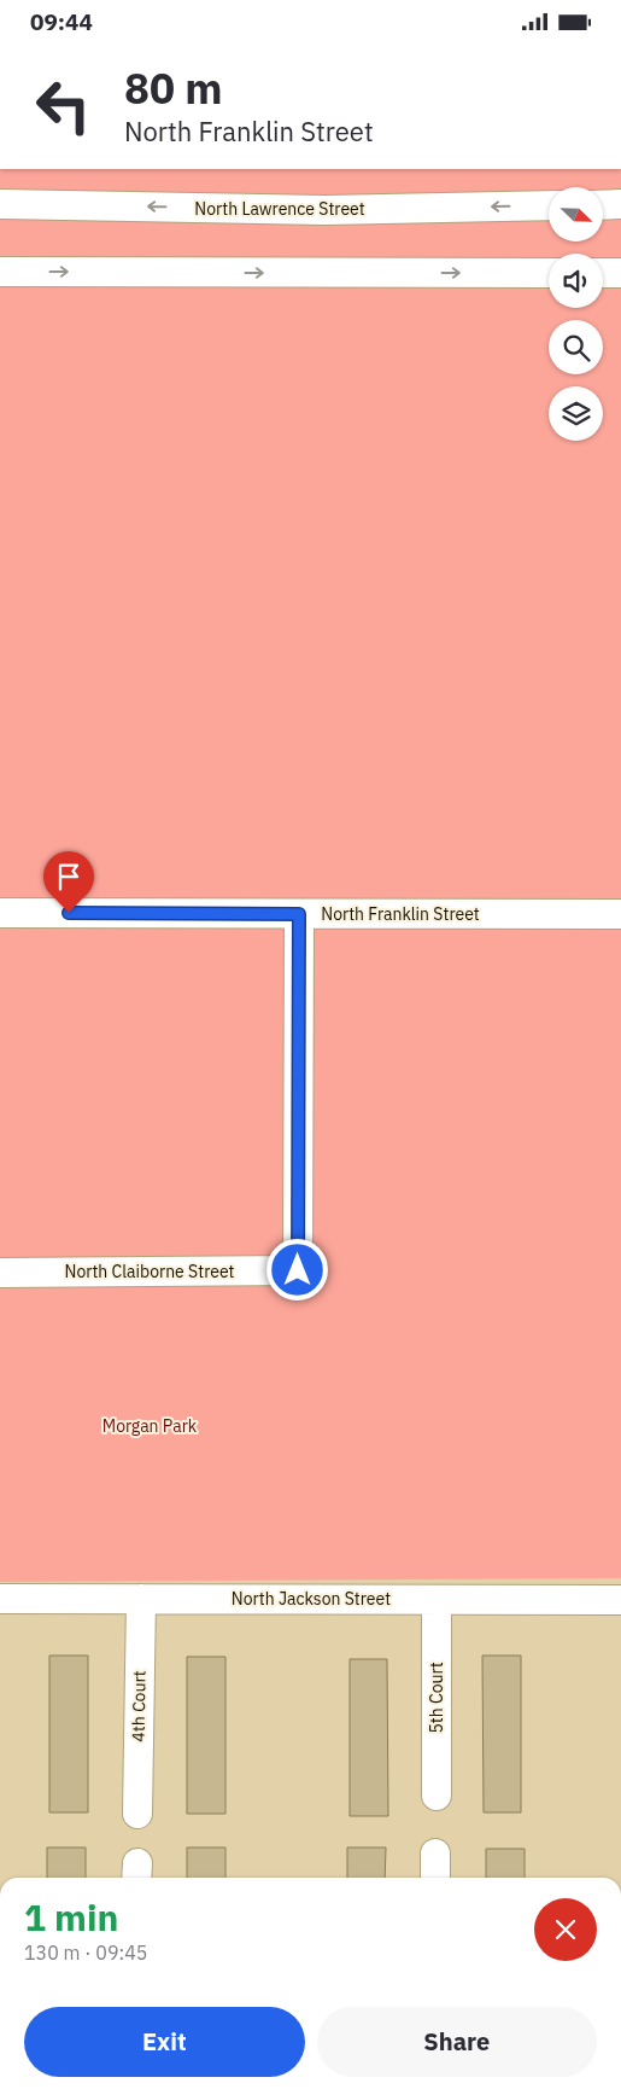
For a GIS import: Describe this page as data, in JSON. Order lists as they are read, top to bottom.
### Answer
{
  "streets": {
    "street": [
      "North Lawrence Street",
      "North Franklin Street",
      "North Claiborne Street",
      "North Jackson Street",
      "5th Court",
      "4th Court"
    ]
  },
  "crossings": [
    ["North Franklin Street", "North Claiborne Street"],
    ["North Jackson Street", "5th Court"],
    ["North Jackson Street", "4th Court"]
  ],
  "parks": ["Morgan Park"],
  "north": "bottom right",
  "page": {
    "status": "09:44",
    "turn": ["80 m", "North Franklin Street"],
    "heading": ["1 min", "130 m · 09:45"],
    "buttons": ["Exit", "Share"]
  }
}
